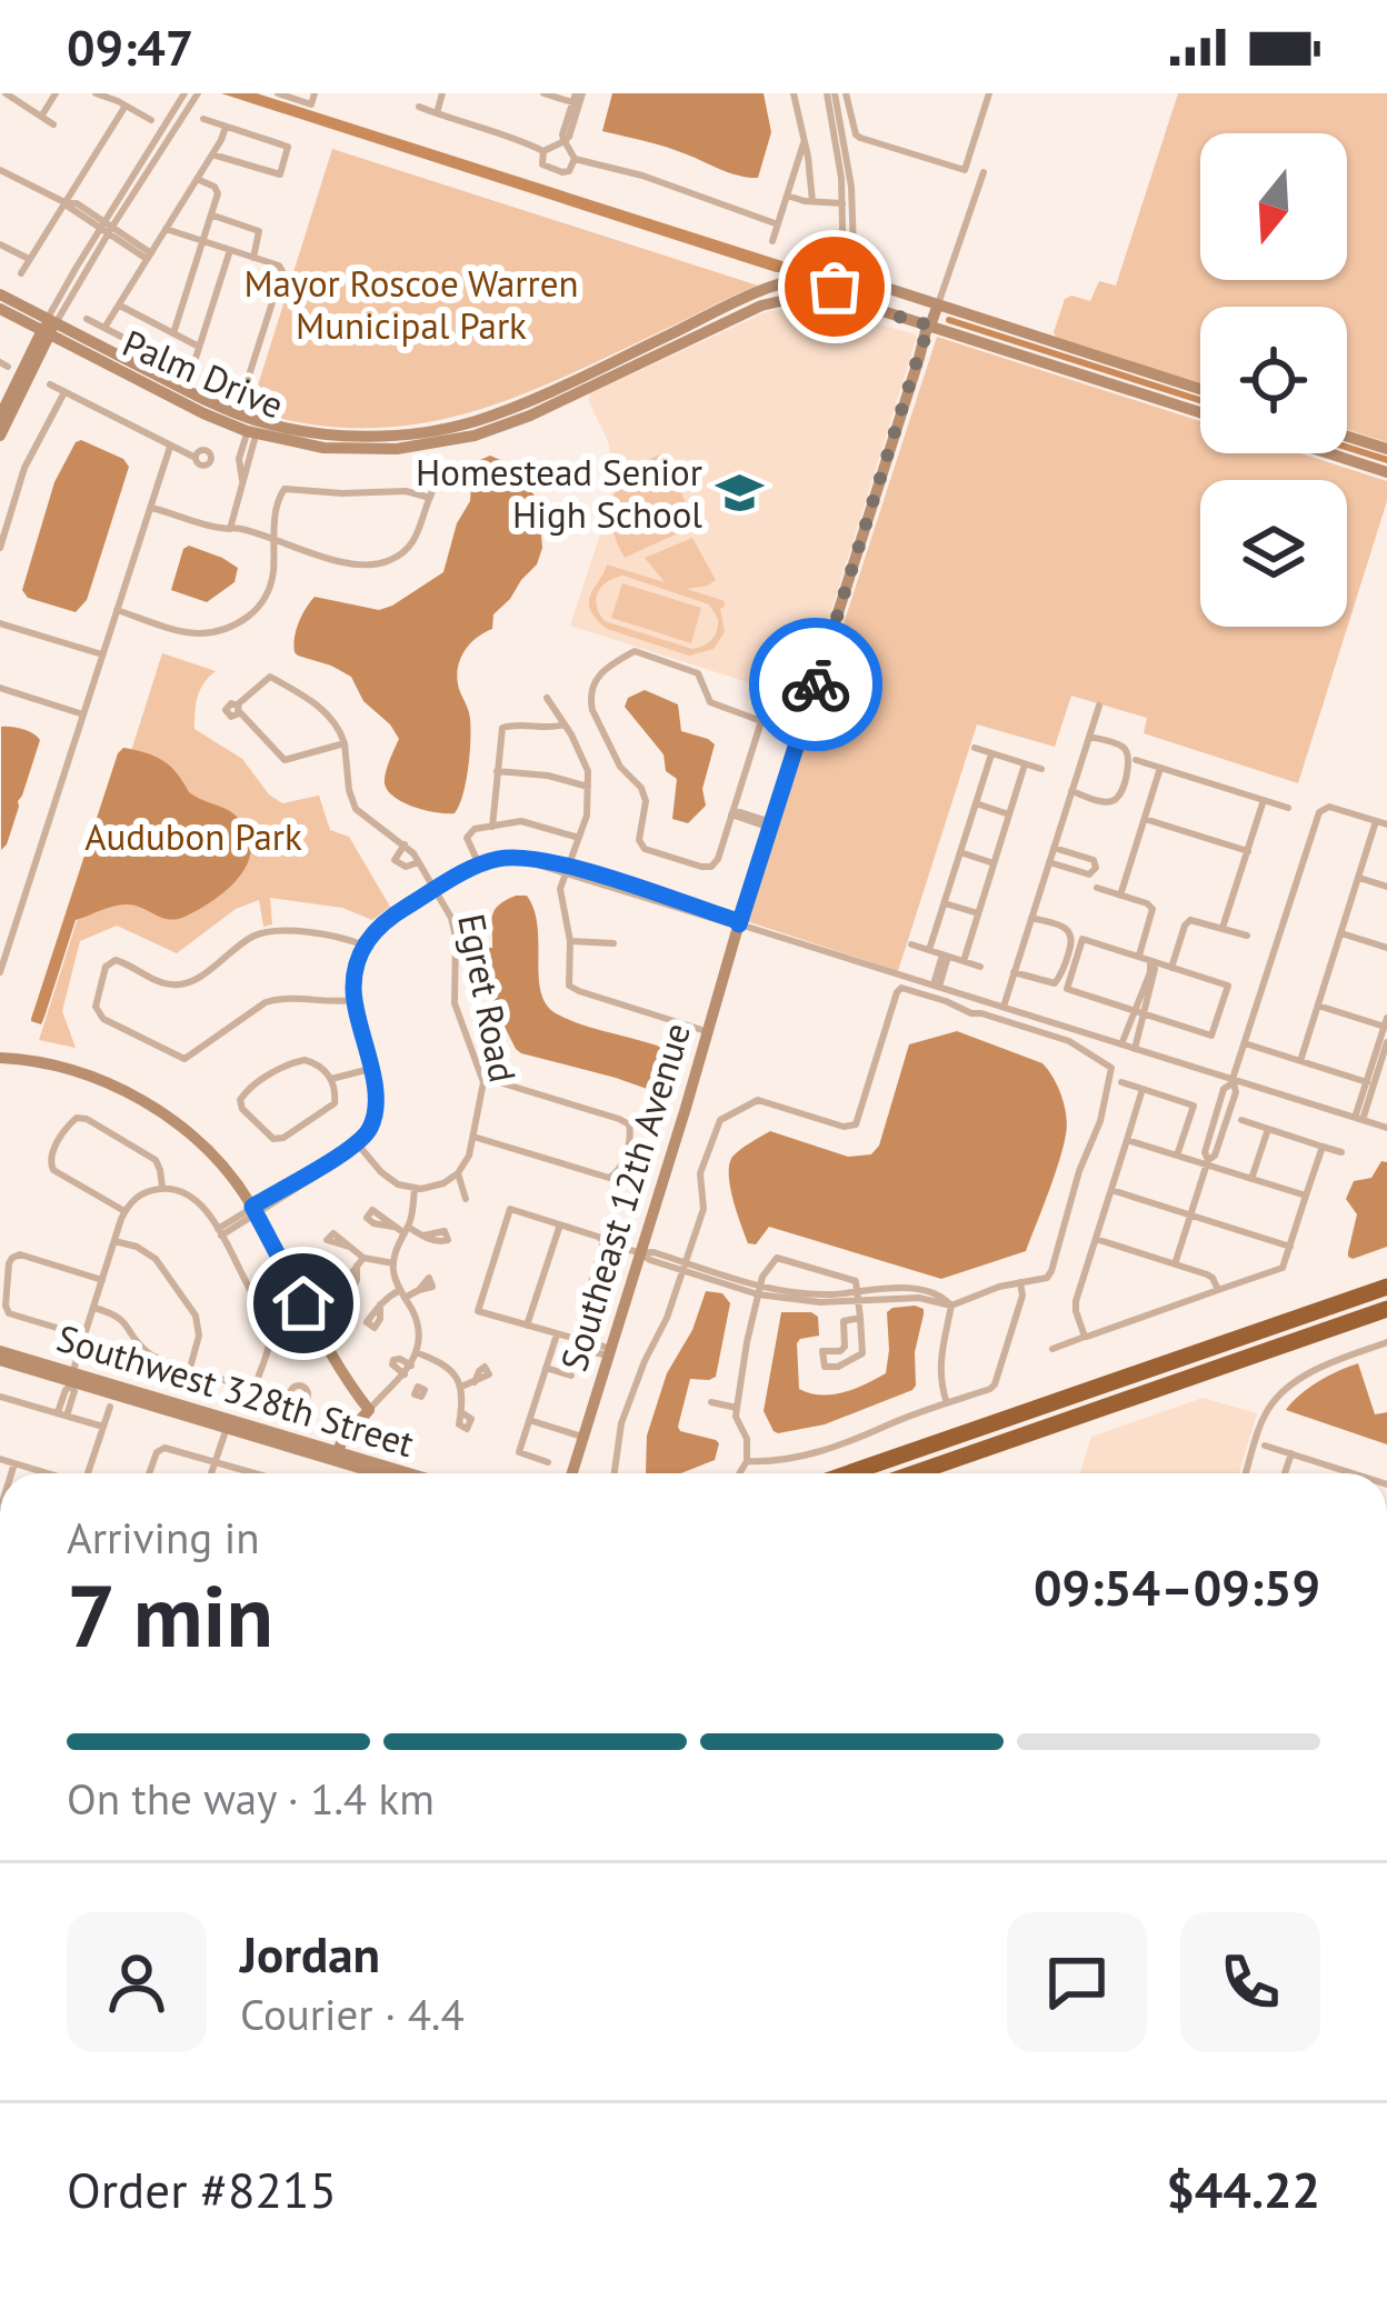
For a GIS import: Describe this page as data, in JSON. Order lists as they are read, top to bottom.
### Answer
{
  "streets": {
    "street": [
      "Palm Drive",
      "Egret Road",
      "Southeast 12th Avenue",
      "Southwest 328th Street"
    ]
  },
  "crossings": [
    ["Palm Drive", "Southeast 12th Avenue"]
  ],
  "parks": ["Mayor Roscoe Warren Municipal Park", "Audubon Park"],
  "places": {
    "school or university": ["Homestead Senior High School"]
  },
  "north": "bottom",
  "page": {
    "status": "09:47",
    "heading": ["7 min", "Arriving in", "09:54–09:59"],
    "panel": [
      "Jordan",
      "Courier · 4.4",
      "Order #8215",
      "$44.22"
    ],
    "bar": "On the way · 1.4 km"
  }
}
